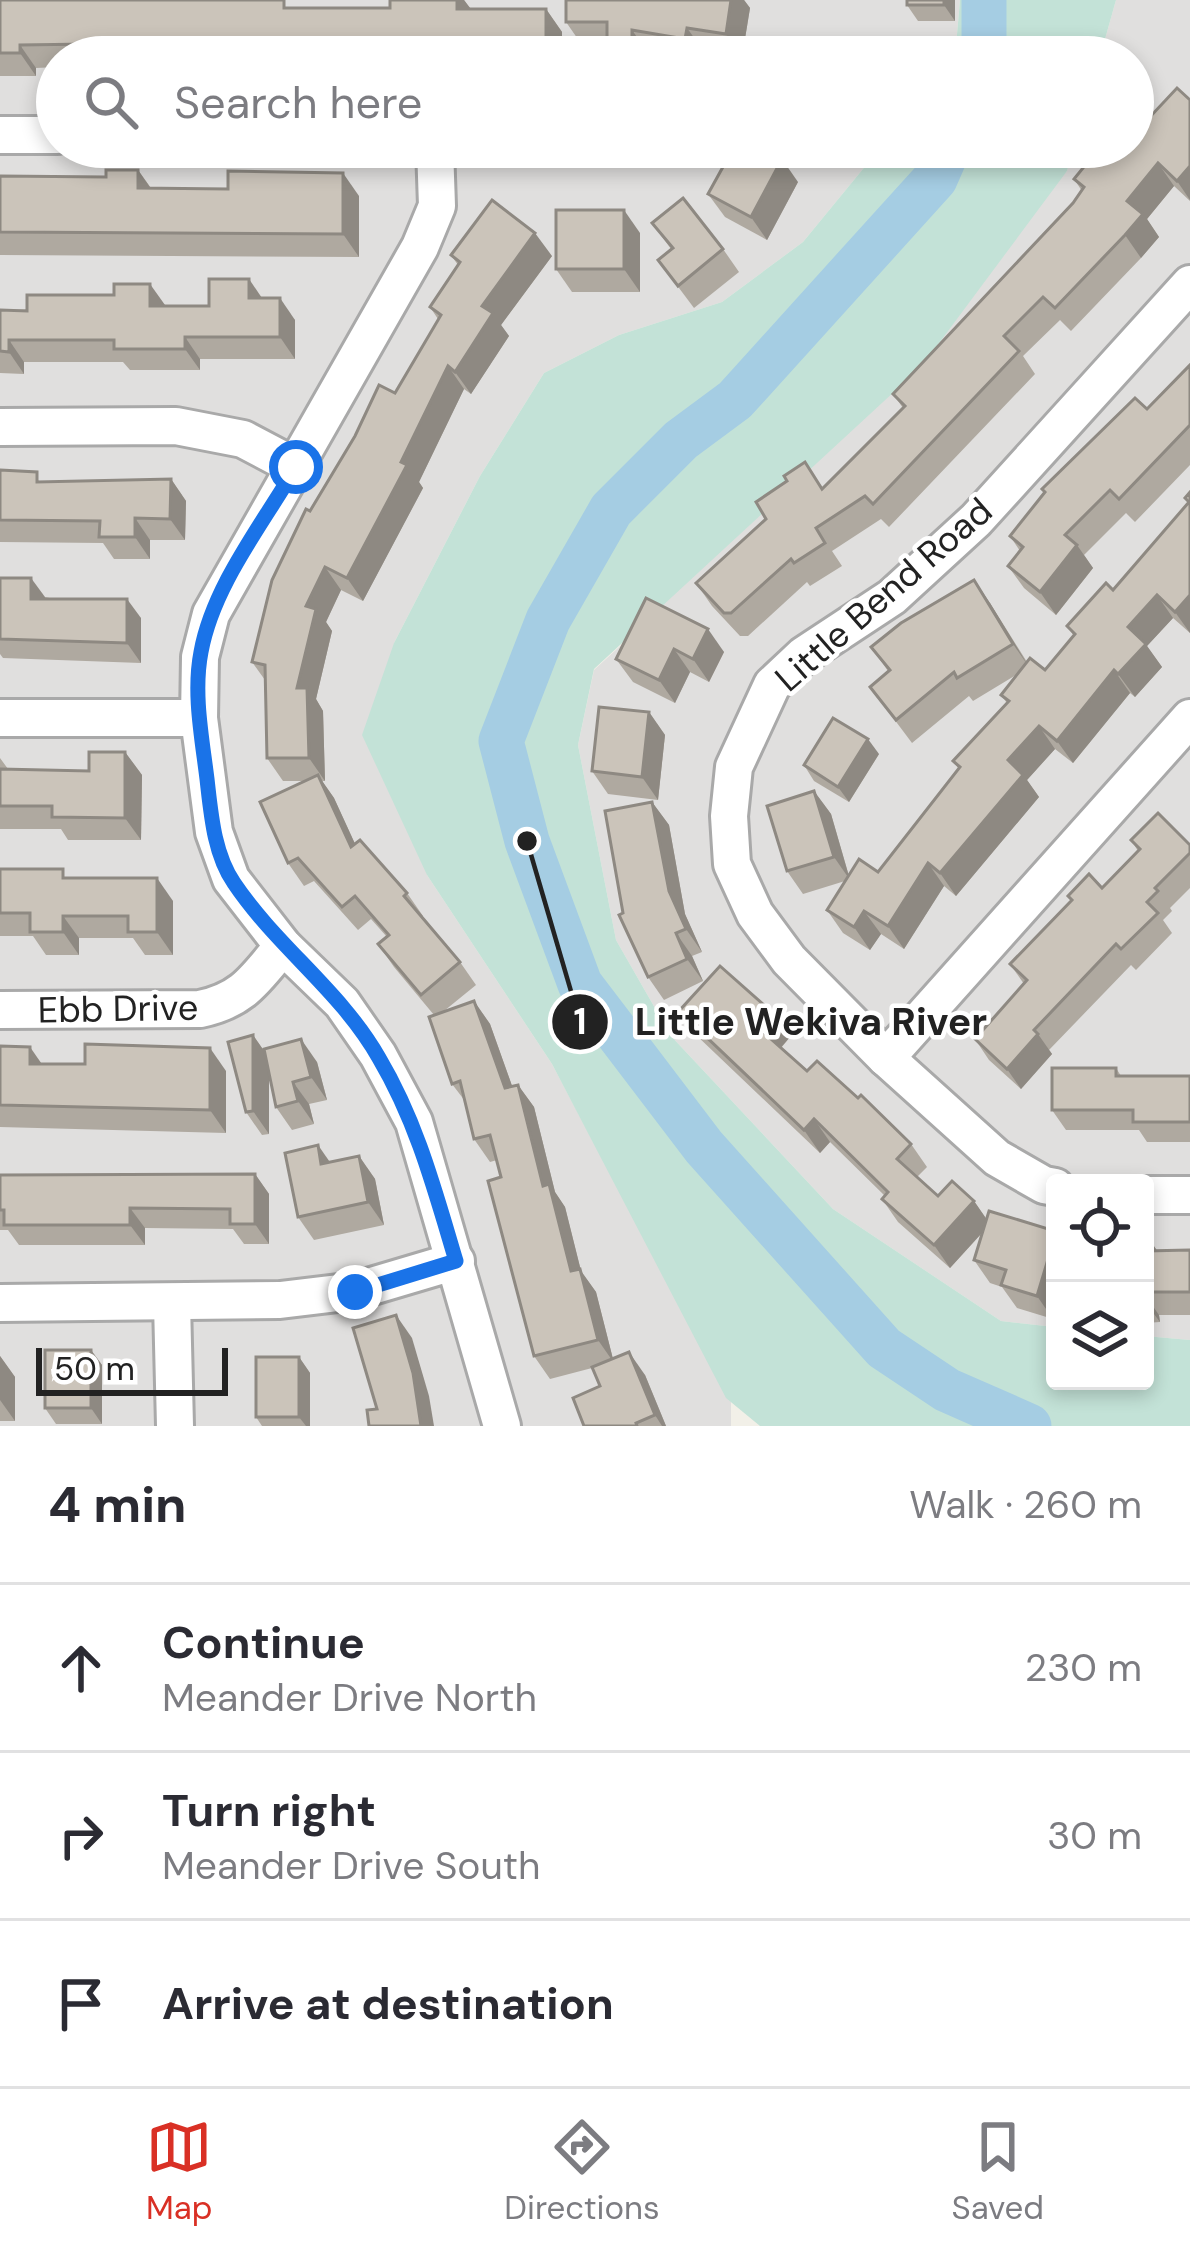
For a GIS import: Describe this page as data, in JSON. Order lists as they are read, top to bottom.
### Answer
{
  "streets": {
    "street": ["Little Bend Road", "Ebb Drive"]
  },
  "places": ["Little Wekiva River"],
  "scale_bar": "50 m",
  "page": {
    "search": "Search here",
    "scale": "50 m",
    "heading": ["4 min", "Walk · 260 m"],
    "list": [
      ["Continue", "Meander Drive North", "230 m"],
      ["Turn right", "Meander Drive South", "30 m"],
      "Arrive at destination"
    ],
    "nav": ["Map", "Directions", "Saved"]
  }
}
